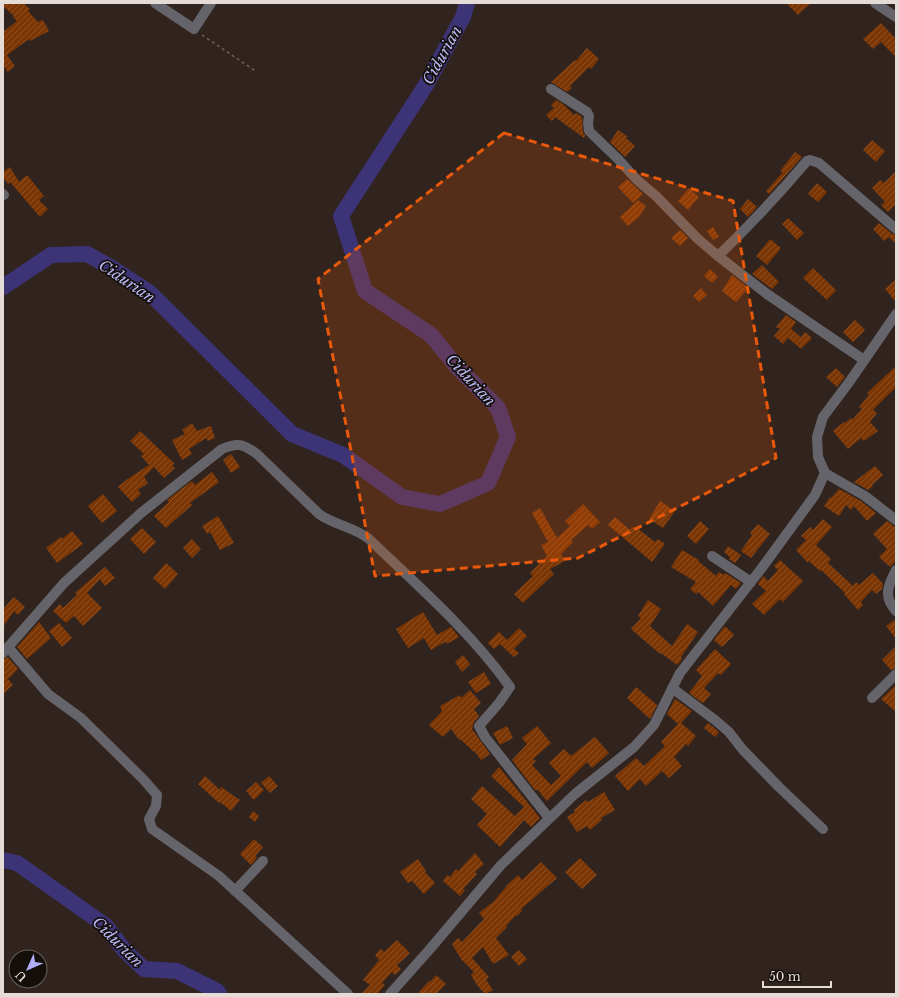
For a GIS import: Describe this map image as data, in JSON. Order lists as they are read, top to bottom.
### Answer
{
  "water": ["Cidurian"],
  "scale_bar": "50 m",
  "north": "bottom left"
}
